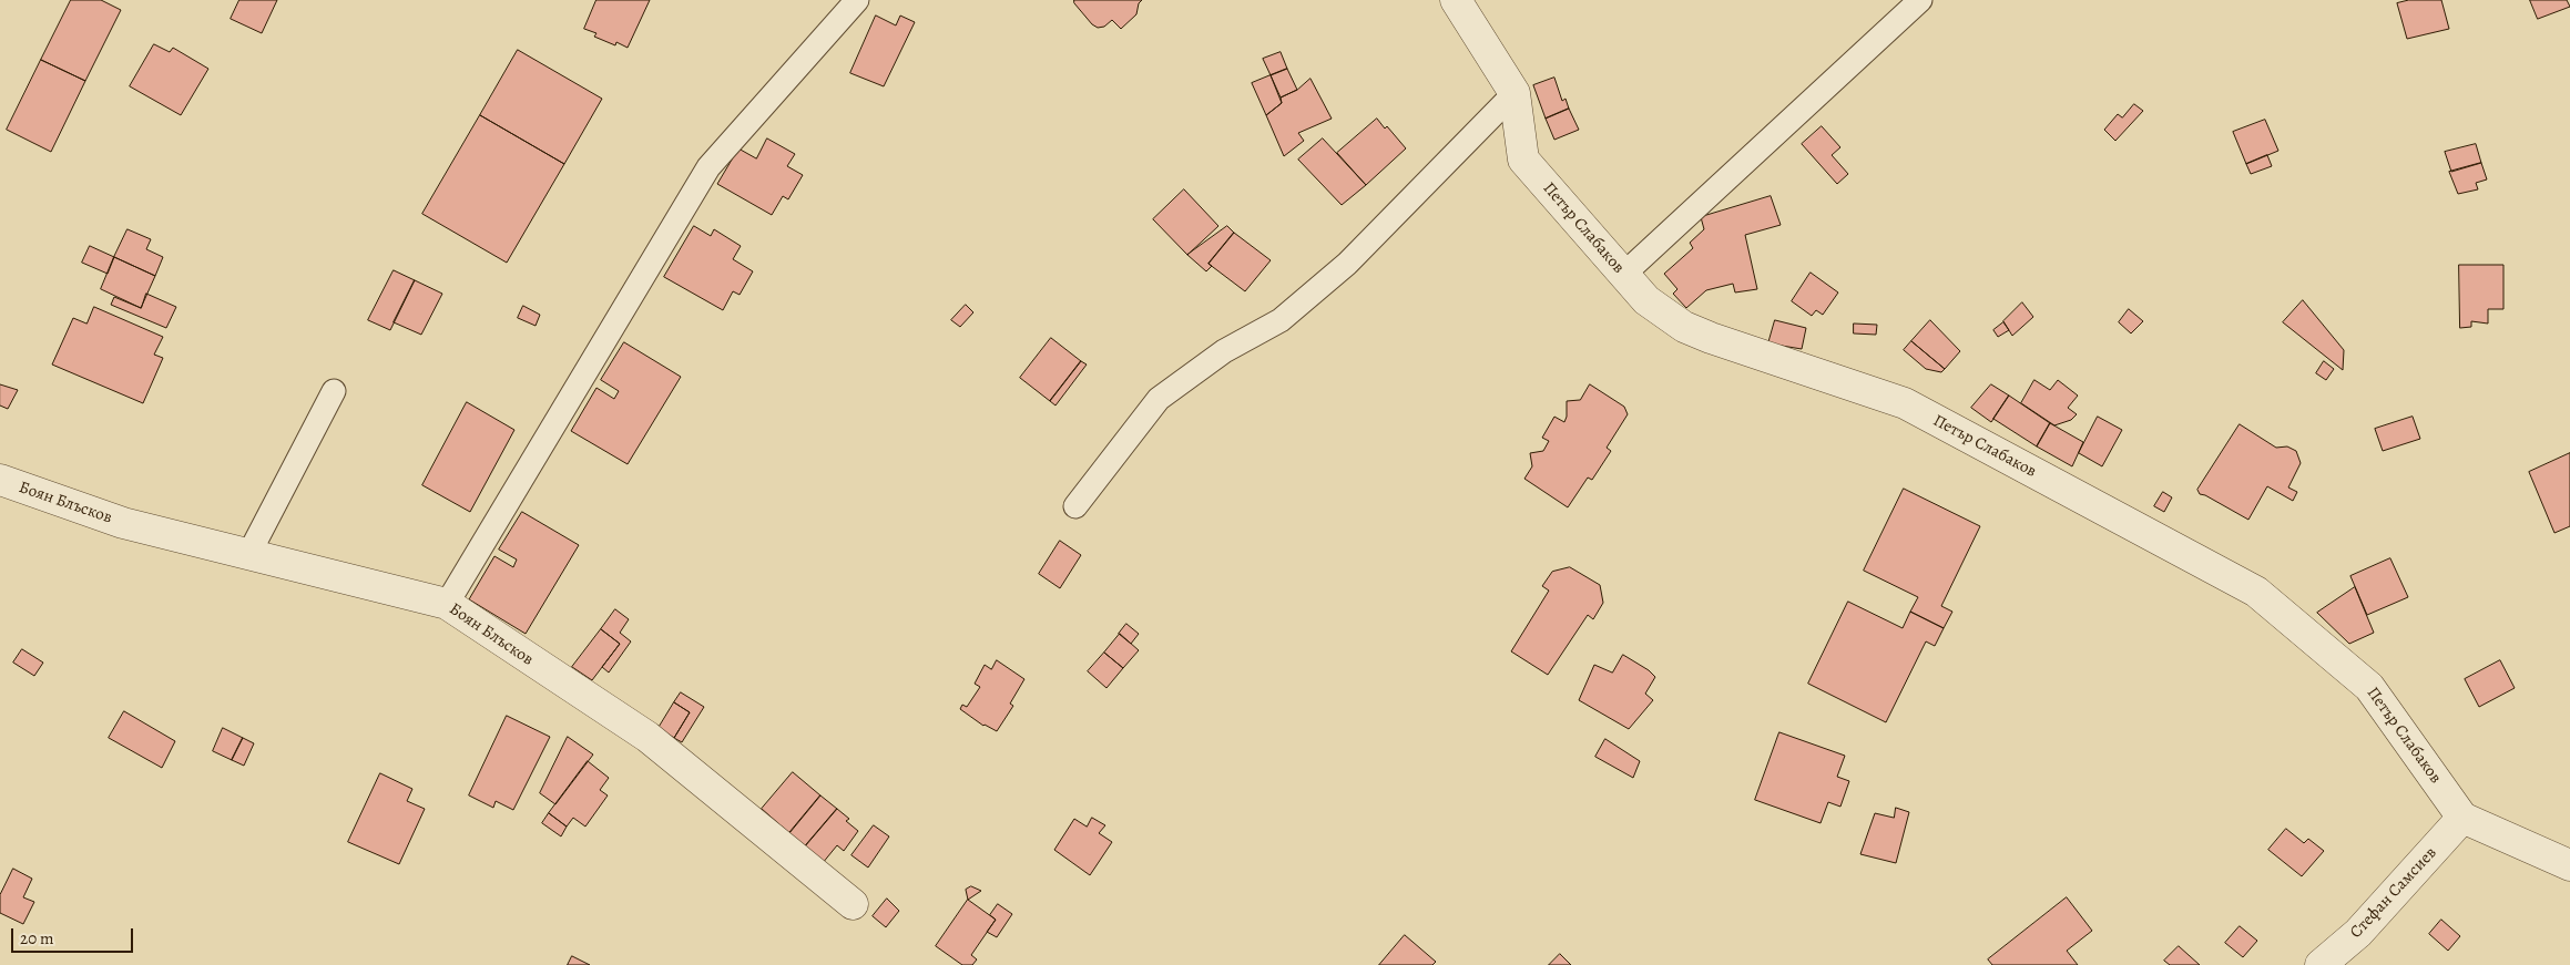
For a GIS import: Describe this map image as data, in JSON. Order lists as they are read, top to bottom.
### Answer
{
  "streets": {
    "street": ["Петър Слабаков", "Боян Блъсков", "Стефан Самсиев"]
  },
  "crossings": [
    ["Петър Слабаков", "Стефан Самсиев"]
  ],
  "scale_bar": "20 m"
}
